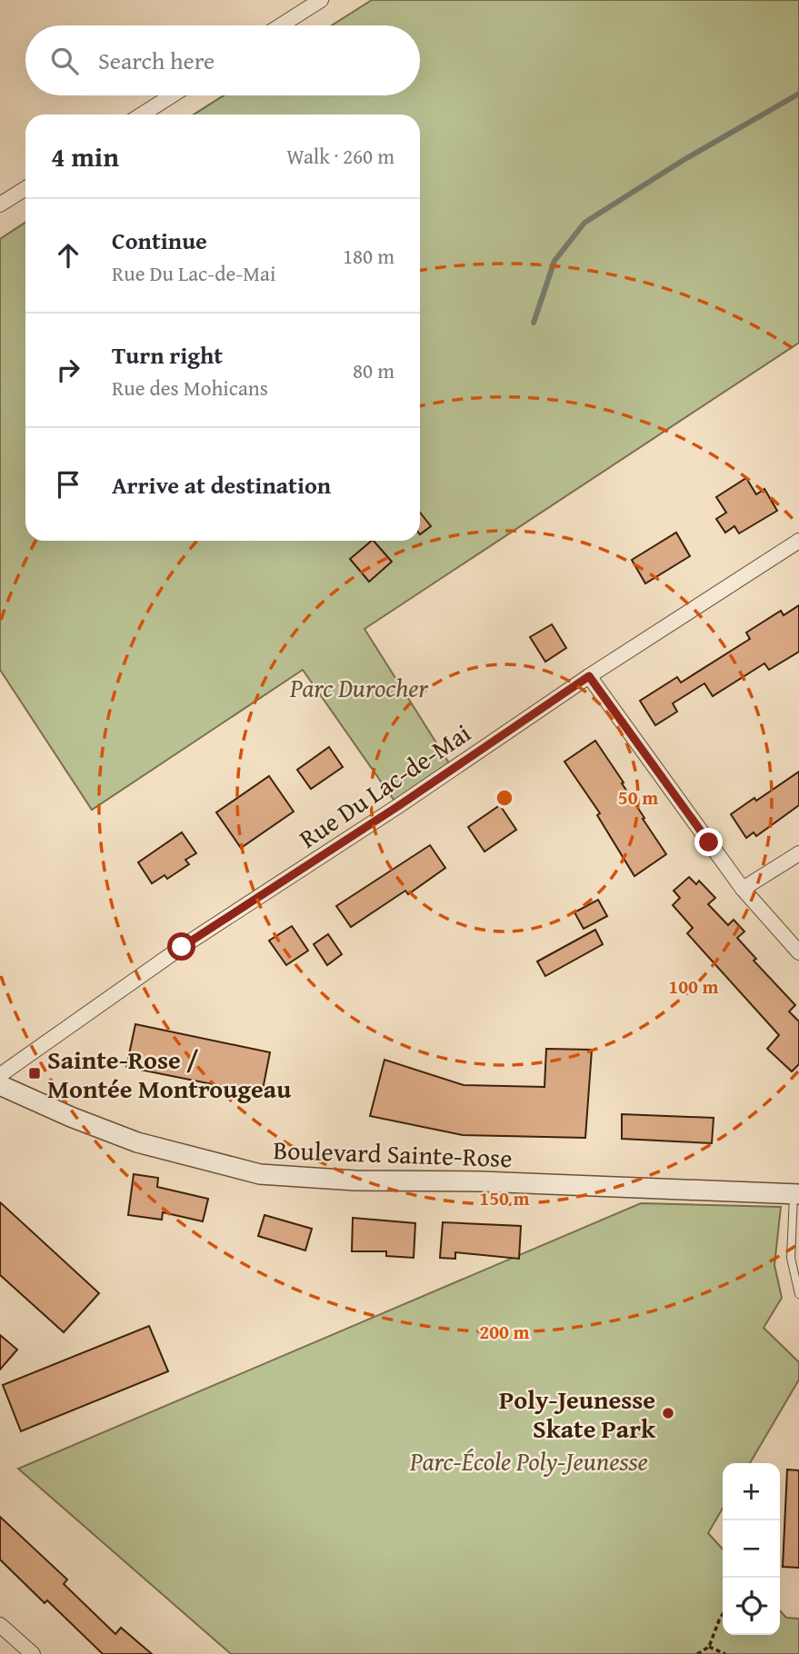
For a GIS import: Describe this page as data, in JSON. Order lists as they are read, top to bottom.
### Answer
{
  "streets": {
    "street": ["Rue Du Lac-de-Mai", "Boulevard Sainte-Rose"]
  },
  "parks": ["Parc Durocher", "Parc-École Poly-Jeunesse"],
  "places": {
    "transit": ["Sainte-Rose / Montée Montrougeau"],
    "other": ["Poly-Jeunesse Skate Park"]
  },
  "page": {
    "search": "Search here",
    "heading": ["4 min", "Walk · 260 m"],
    "list": [
      ["Continue", "Rue Du Lac-de-Mai", "180 m"],
      ["Turn right", "Rue des Mohicans", "80 m"],
      "Arrive at destination"
    ],
    "map_buttons": ["+", "−"]
  },
  "rings": [
    "50 m",
    "100 m",
    "150 m",
    "200 m"
  ]
}
